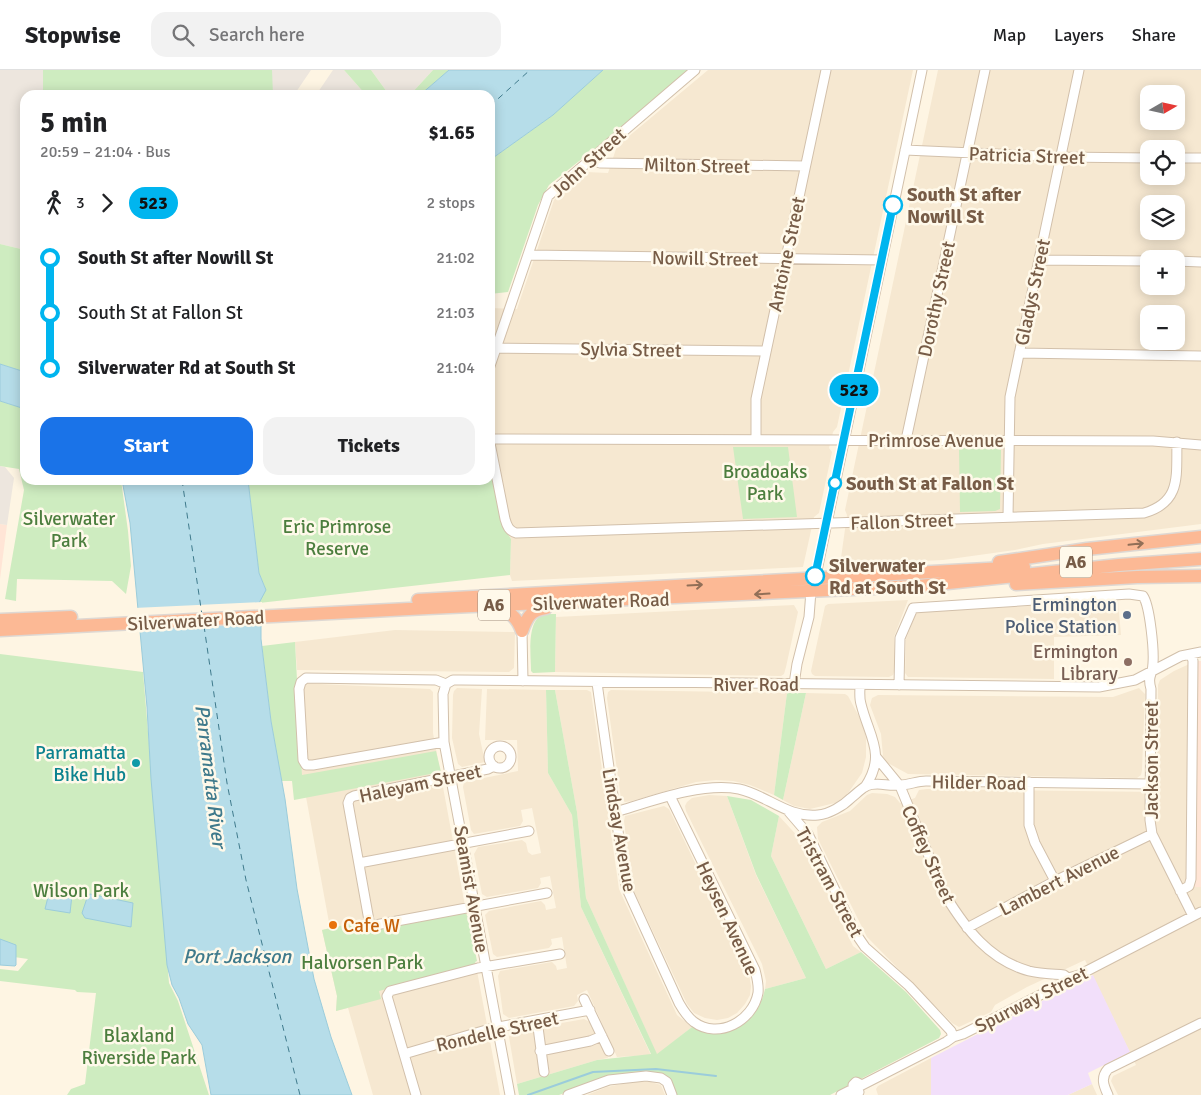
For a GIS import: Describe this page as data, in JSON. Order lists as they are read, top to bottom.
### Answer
{
  "streets": {
    "highway": ["A6", "Silverwater Road"],
    "street": [
      "Patricia Street",
      "John Street",
      "Milton Street",
      "Antoine Street",
      "Nowill Street",
      "Gladys Street",
      "Dorothy Street",
      "Sylvia Street",
      "Primrose Avenue",
      "Fallon Street",
      "River Road",
      "Jackson Street",
      "Hilder Road",
      "Haleyam Street",
      "Lindsay Avenue",
      "Coffey Street",
      "Lambert Avenue",
      "Tristram Street",
      "Seamist Avenue",
      "Heysen Avenue",
      "Spurway Street",
      "Rondelle Street"
    ]
  },
  "crossings": [
    ["Patricia Street", "Gladys Street"],
    ["Patricia Street", "Dorothy Street"],
    ["John Street", "Milton Street"],
    ["John Street", "Nowill Street"],
    ["John Street", "Sylvia Street"],
    ["Milton Street", "Antoine Street"],
    ["Antoine Street", "Nowill Street"],
    ["Antoine Street", "Sylvia Street"],
    ["Antoine Street", "Primrose Avenue"],
    ["Gladys Street", "Primrose Avenue"],
    ["Gladys Street", "Fallon Street"],
    ["Dorothy Street", "Primrose Avenue"],
    ["Primrose Avenue", "Fallon Street"],
    ["River Road", "Jackson Street"],
    ["River Road", "Lindsay Avenue"],
    ["River Road", "Coffey Street"],
    ["River Road", "Seamist Avenue"],
    ["Jackson Street", "Hilder Road"],
    ["Jackson Street", "Lambert Avenue"],
    ["Jackson Street", "Spurway Street"],
    ["Hilder Road", "Coffey Street"],
    ["Haleyam Street", "Seamist Avenue"],
    ["Lindsay Avenue", "Heysen Avenue"],
    ["Coffey Street", "Lambert Avenue"],
    ["Coffey Street", "Spurway Street"],
    ["Tristram Street", "Spurway Street"],
    ["Seamist Avenue", "Rondelle Street"]
  ],
  "water": ["Parramatta River", "Port Jackson"],
  "parks": [
    "Broadoaks Park",
    "Silverwater Park",
    "Eric Primrose Reserve",
    "Wilson Park",
    "Halvorsen Park",
    "Blaxland Riverside Park"
  ],
  "places": [
    "South St after Nowill St",
    "South St at Fallon St",
    "Silverwater Rd at South St",
    "Ermington Police Station",
    "Ermington Library",
    "Parramatta Bike Hub",
    "Cafe W"
  ],
  "lines": ["bus line 523"],
  "north": "right",
  "page": {
    "header": "Stopwise",
    "search": "Search here",
    "nav": ["Map", "Layers", "Share"],
    "on_map": "523",
    "map_buttons": ["+", "−"],
    "heading": ["5 min", "20:59 – 21:04 · Bus", "$1.65"],
    "legs": ["3", "523", "2 stops"],
    "list": [
      {
        "name": "South St after Nowill St",
        "value": "21:02"
      },
      {
        "name": "South St at Fallon St",
        "value": "21:03"
      },
      {
        "name": "Silverwater Rd at South St",
        "value": "21:04"
      }
    ],
    "buttons": ["Start", "Tickets"]
  }
}
